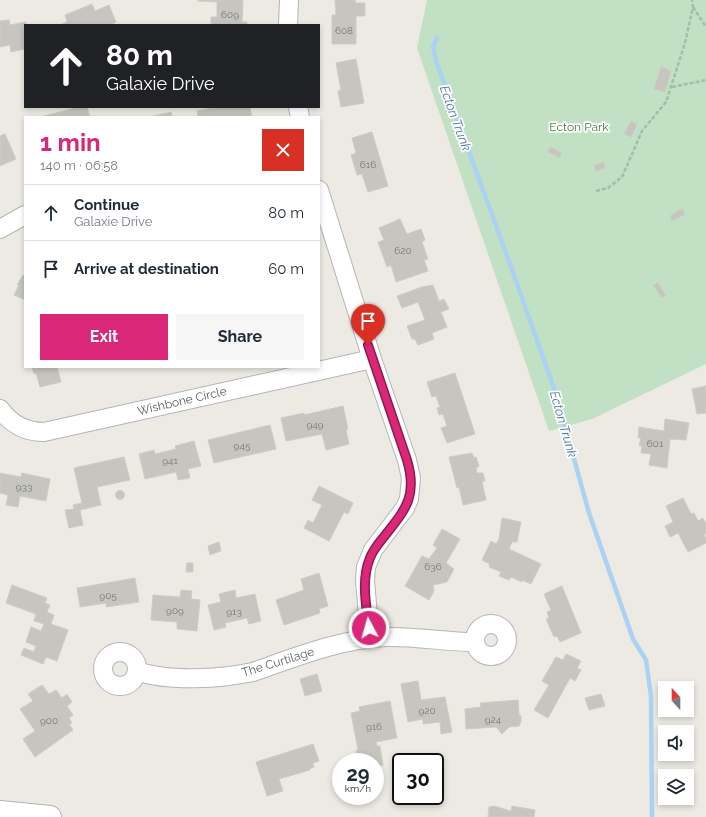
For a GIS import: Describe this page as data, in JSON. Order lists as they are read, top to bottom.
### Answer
{
  "streets": {
    "street": ["Wishbone Circle", "The Curtilage"]
  },
  "water": ["Ecton Trunk"],
  "parks": ["Ecton Park"],
  "house_numbers": [
    "609",
    "608",
    "616",
    "620",
    "949",
    "601",
    "945",
    "941",
    "933",
    "636",
    "905",
    "909",
    "913",
    "920",
    "924",
    "900",
    "916"
  ],
  "north": "top",
  "page": {
    "turn": ["80 m", "Galaxie Drive"],
    "heading": ["1 min", "140 m · 06:58"],
    "list": [
      {
        "name": "Continue",
        "note": "Galaxie Drive",
        "value": "80 m"
      },
      {
        "name": "Arrive at destination",
        "value": "60 m"
      }
    ],
    "buttons": ["Exit", "Share"],
    "speed": "29 km/h",
    "limit": "30"
  }
}
